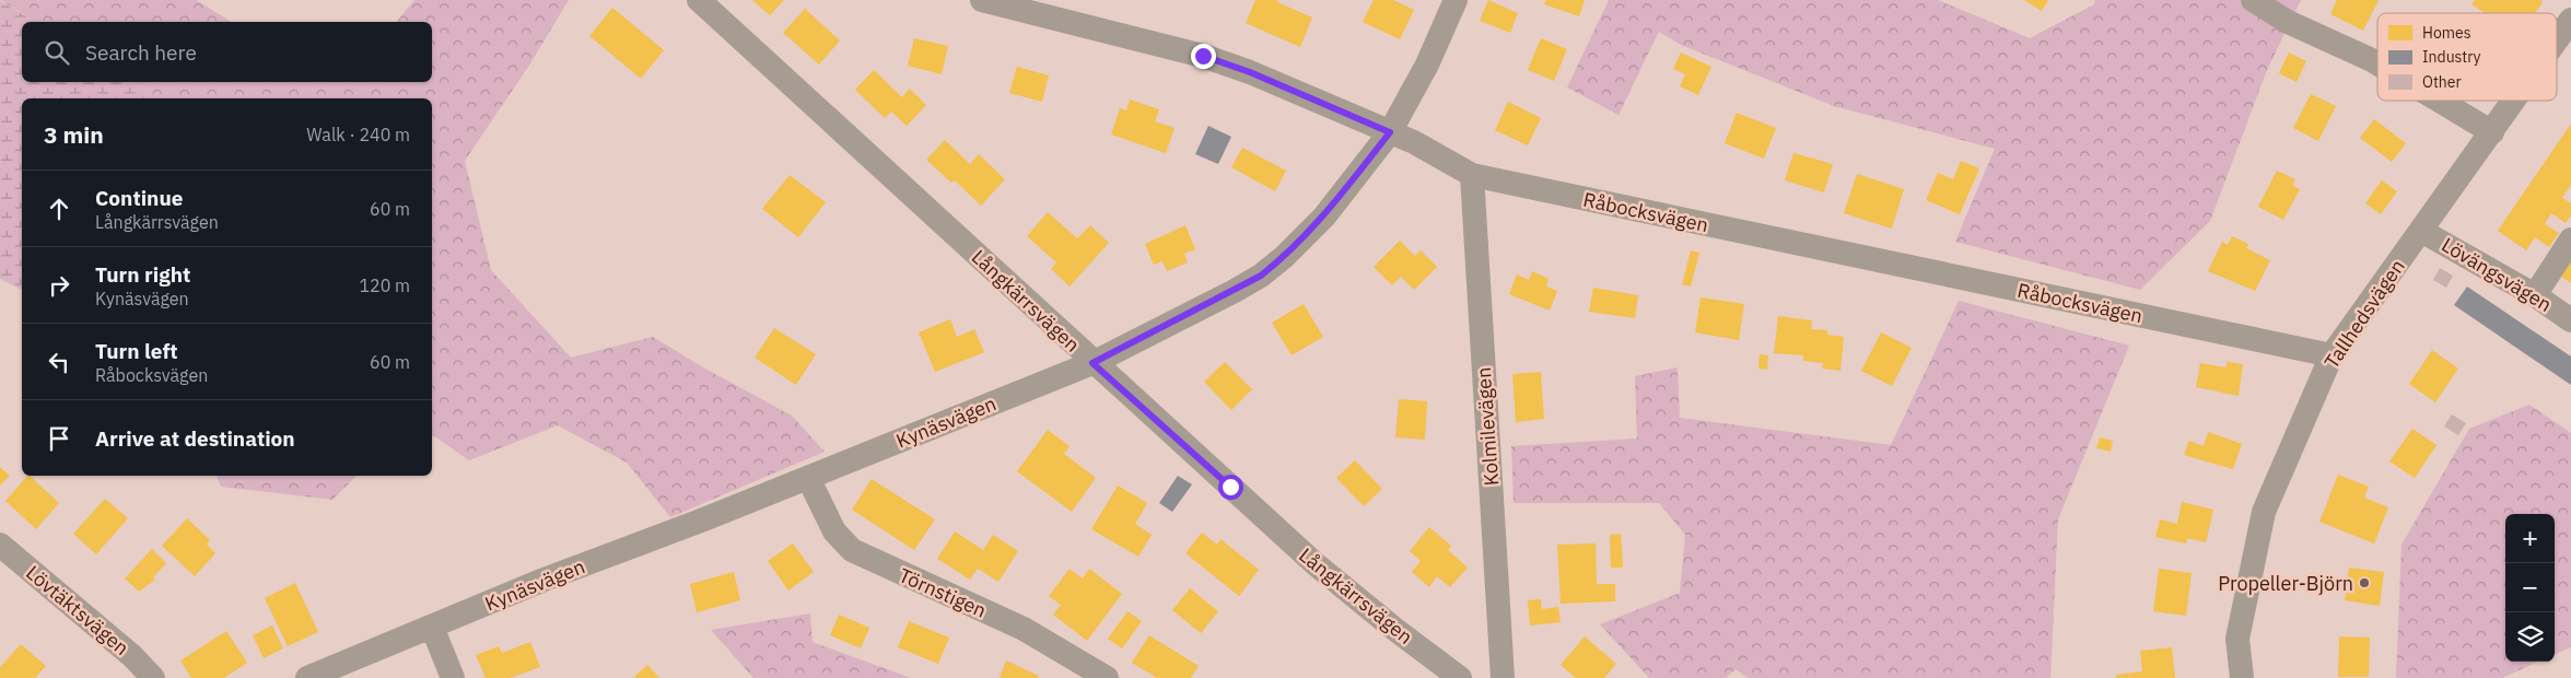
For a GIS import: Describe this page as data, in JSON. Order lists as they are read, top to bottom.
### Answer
{
  "streets": {
    "street": [
      "Råbocksvägen",
      "Lövängsvägen",
      "Långkärrsvägen",
      "Tallhedsvägen",
      "Kynäsvägen",
      "Kolmilevägen",
      "Törnstigen",
      "Lövtäktsvägen"
    ]
  },
  "crossings": [
    ["Råbocksvägen", "Tallhedsvägen"],
    ["Råbocksvägen", "Kynäsvägen"],
    ["Råbocksvägen", "Kolmilevägen"],
    ["Lövängsvägen", "Tallhedsvägen"],
    ["Långkärrsvägen", "Kynäsvägen"],
    ["Kynäsvägen", "Törnstigen"]
  ],
  "places": ["Propeller-Björn"],
  "legend": ["Homes", "Industry", "Other"],
  "page": {
    "search": "Search here",
    "heading": ["3 min", "Walk · 240 m"],
    "list": [
      ["Continue", "Långkärrsvägen", "60 m"],
      ["Turn right", "Kynäsvägen", "120 m"],
      ["Turn left", "Råbocksvägen", "60 m"],
      "Arrive at destination"
    ],
    "map_buttons": ["+", "−"]
  }
}
